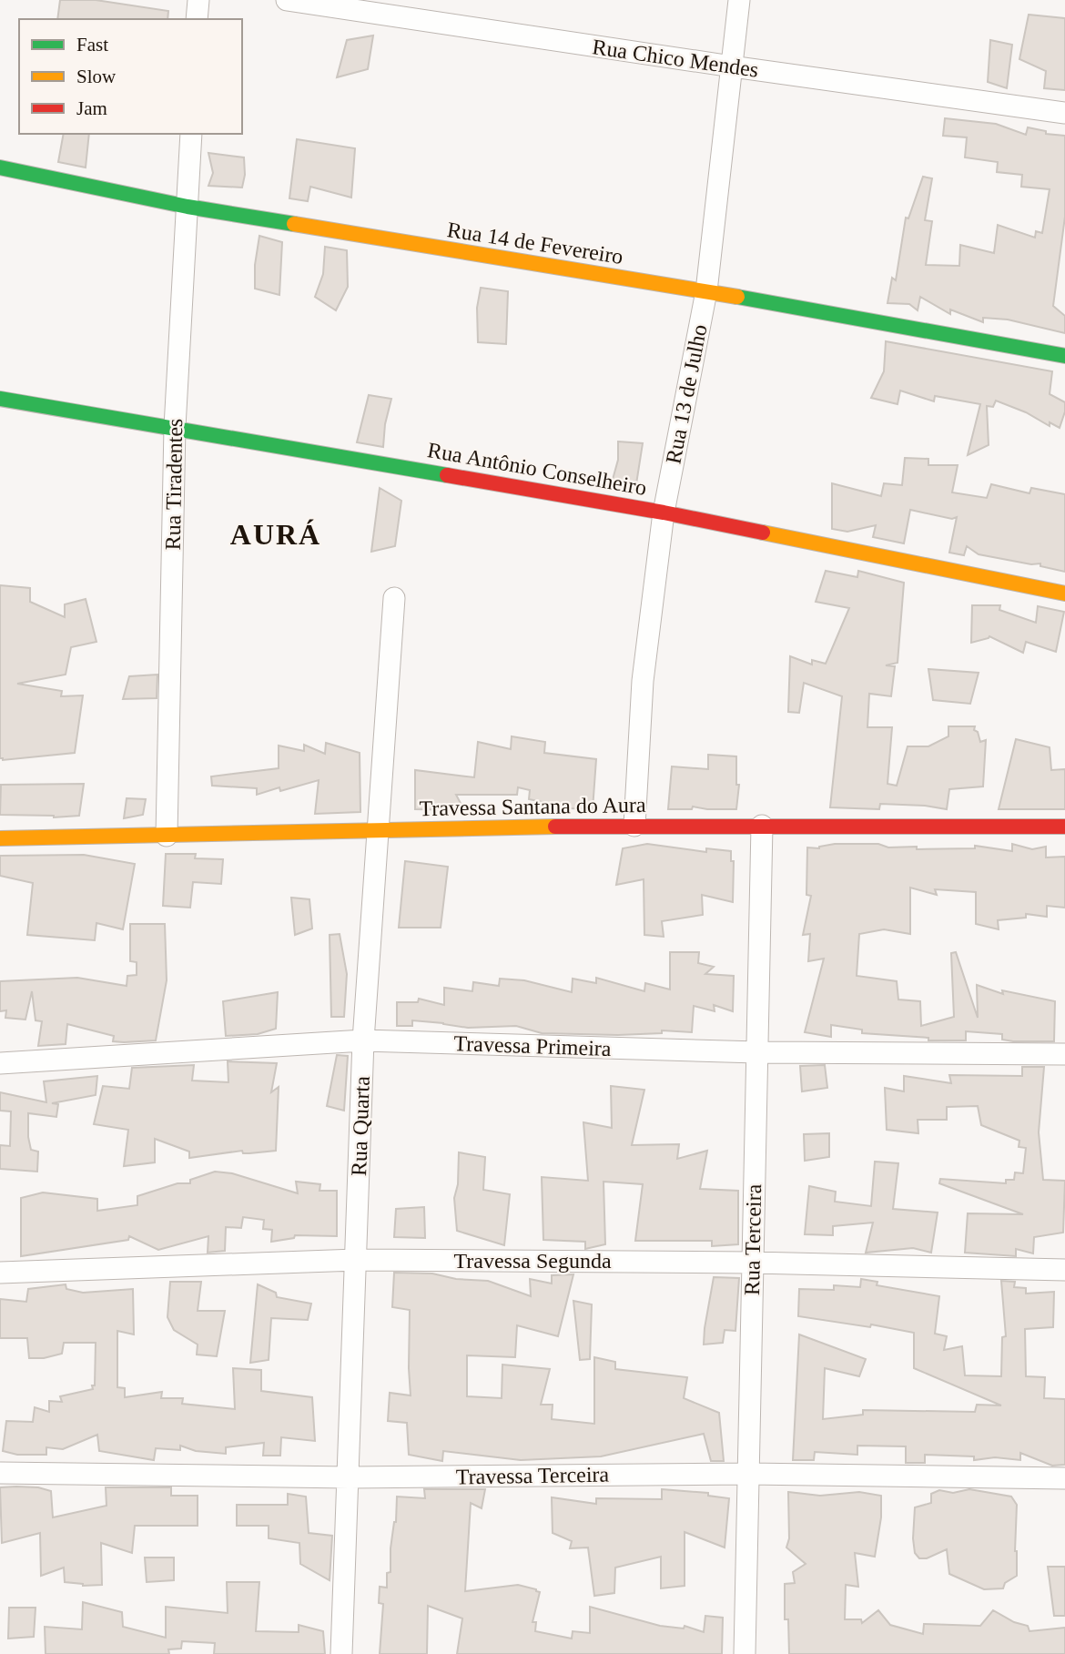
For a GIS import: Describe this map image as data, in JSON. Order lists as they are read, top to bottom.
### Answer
{
  "streets": {
    "street": [
      "Rua Chico Mendes",
      "Rua 14 de Fevereiro",
      "Rua 13 de Julho",
      "Rua Antônio Conselheiro",
      "Rua Tiradentes",
      "Travessa Santana do Aura",
      "Travessa Primeira",
      "Rua Quarta",
      "Rua Terceira",
      "Travessa Segunda",
      "Travessa Terceira"
    ]
  },
  "crossings": [
    ["Rua Chico Mendes", "Rua 13 de Julho"],
    ["Rua 14 de Fevereiro", "Rua 13 de Julho"],
    ["Rua 14 de Fevereiro", "Rua Tiradentes"],
    ["Rua 13 de Julho", "Rua Antônio Conselheiro"],
    ["Rua 13 de Julho", "Travessa Santana do Aura"],
    ["Rua Antônio Conselheiro", "Rua Tiradentes"],
    ["Rua Tiradentes", "Travessa Santana do Aura"],
    ["Travessa Santana do Aura", "Rua Quarta"],
    ["Travessa Santana do Aura", "Rua Terceira"],
    ["Travessa Primeira", "Rua Quarta"],
    ["Travessa Primeira", "Rua Terceira"],
    ["Rua Quarta", "Travessa Segunda"],
    ["Rua Quarta", "Travessa Terceira"],
    ["Rua Terceira", "Travessa Segunda"],
    ["Rua Terceira", "Travessa Terceira"]
  ],
  "districts": ["AURÁ"],
  "legend": ["Fast", "Slow", "Jam"]
}
